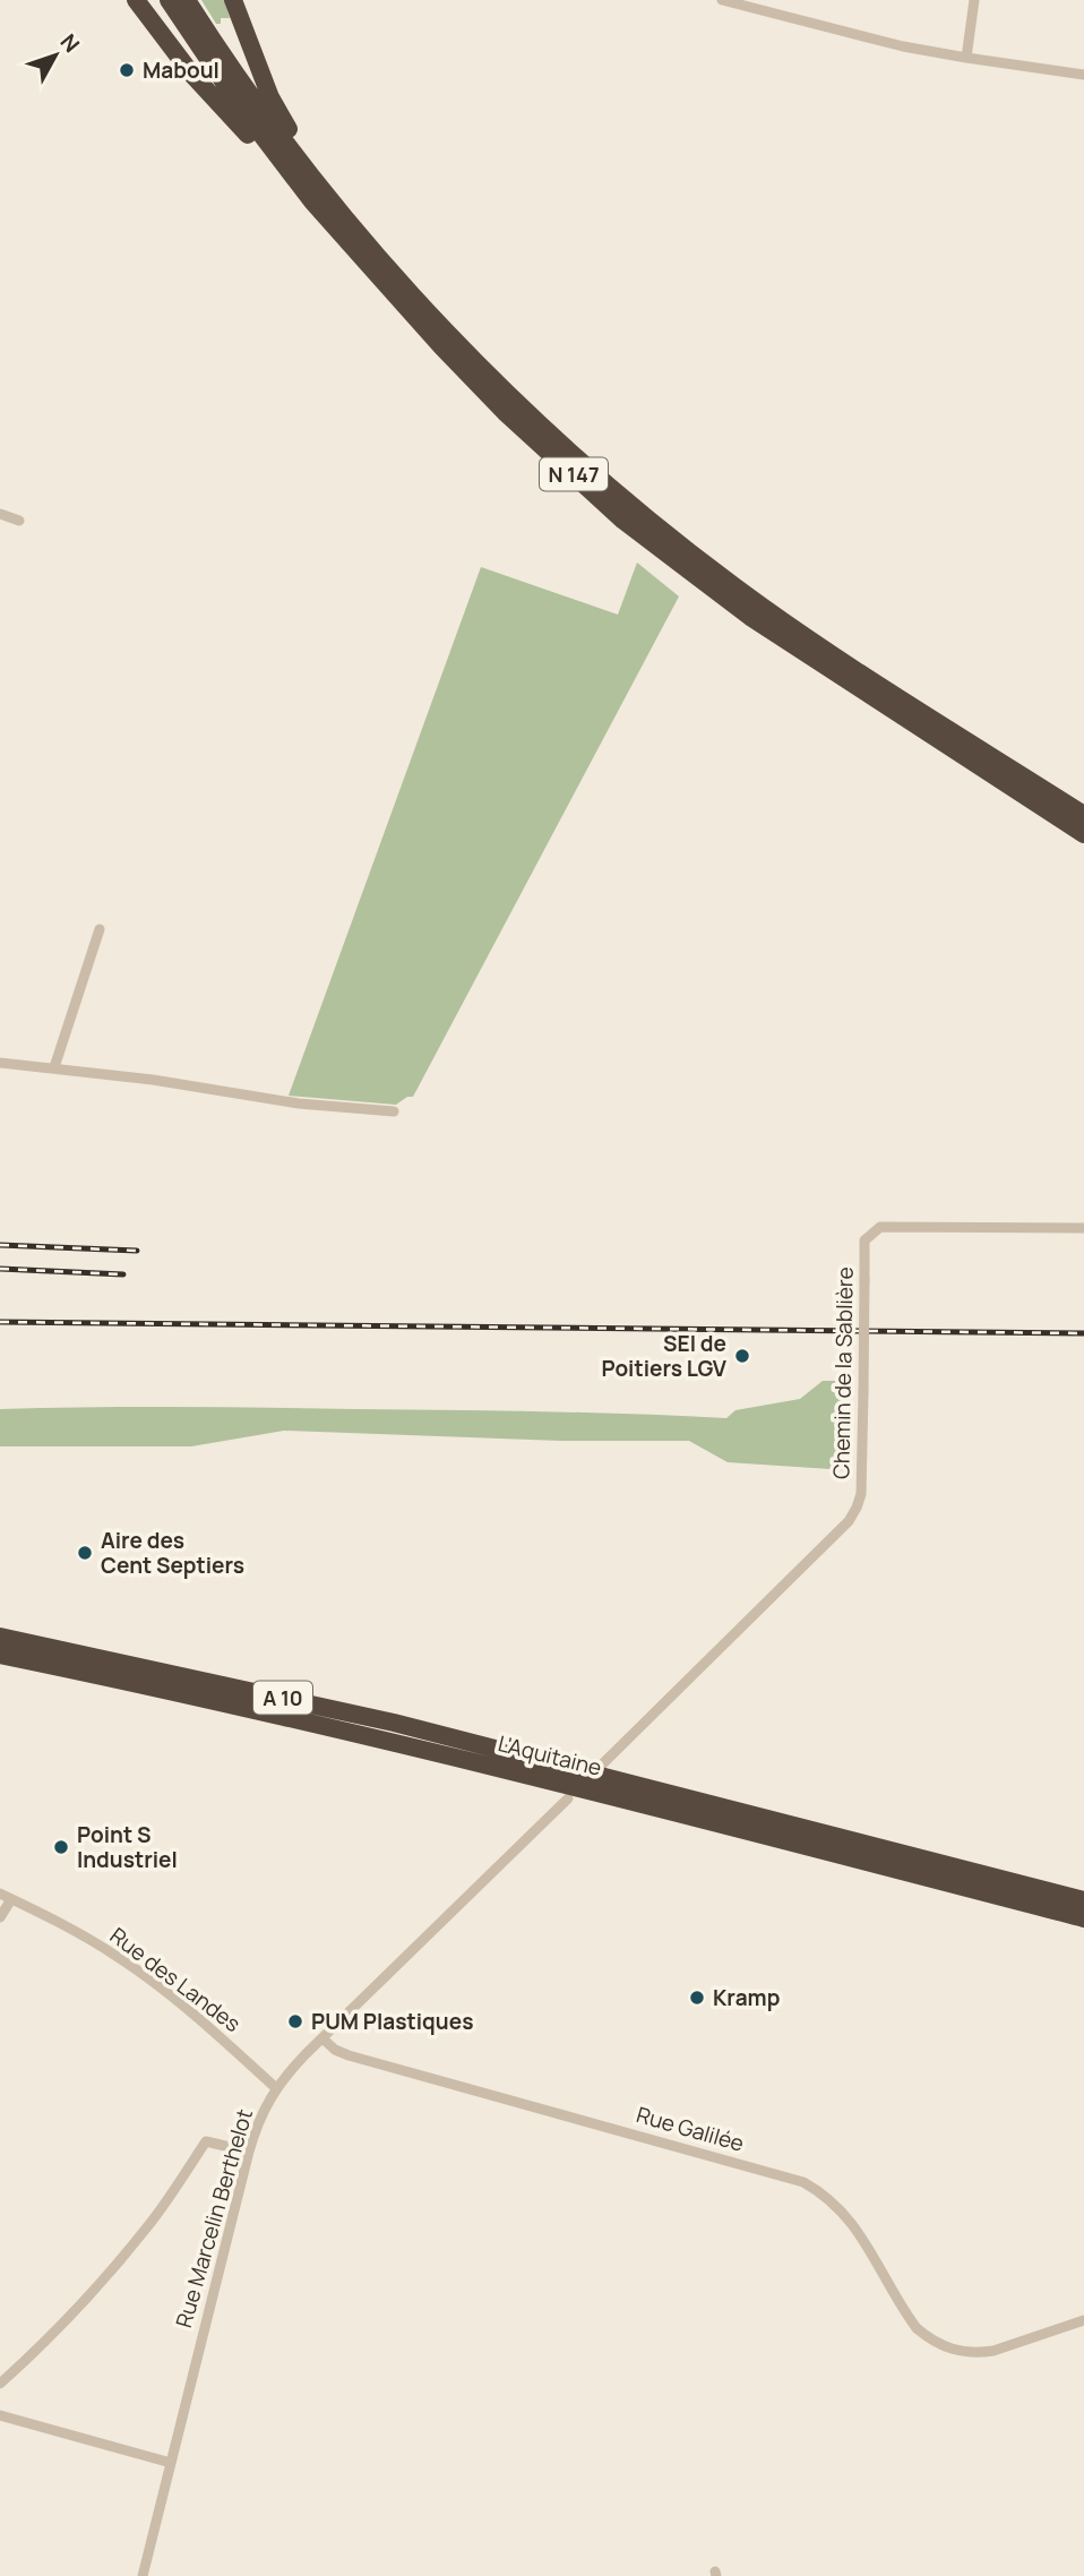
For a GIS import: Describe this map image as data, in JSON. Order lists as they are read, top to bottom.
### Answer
{
  "streets": {
    "highway": ["N 147", "A 10", "L'Aquitaine"],
    "street": [
      "Chemin de la Sablière",
      "Rue des Landes",
      "Rue Galilée",
      "Rue Marcelin Berthelot"
    ]
  },
  "crossings": [
    ["Rue des Landes", "Rue Marcelin Berthelot"],
    ["Rue Galilée", "Rue Marcelin Berthelot"]
  ],
  "places": [
    "Maboul",
    "SEI de Poitiers LGV",
    "Aire des Cent Septiers",
    "Point S Industriel",
    "Kramp",
    "PUM Plastiques"
  ],
  "north": "top right"
}
